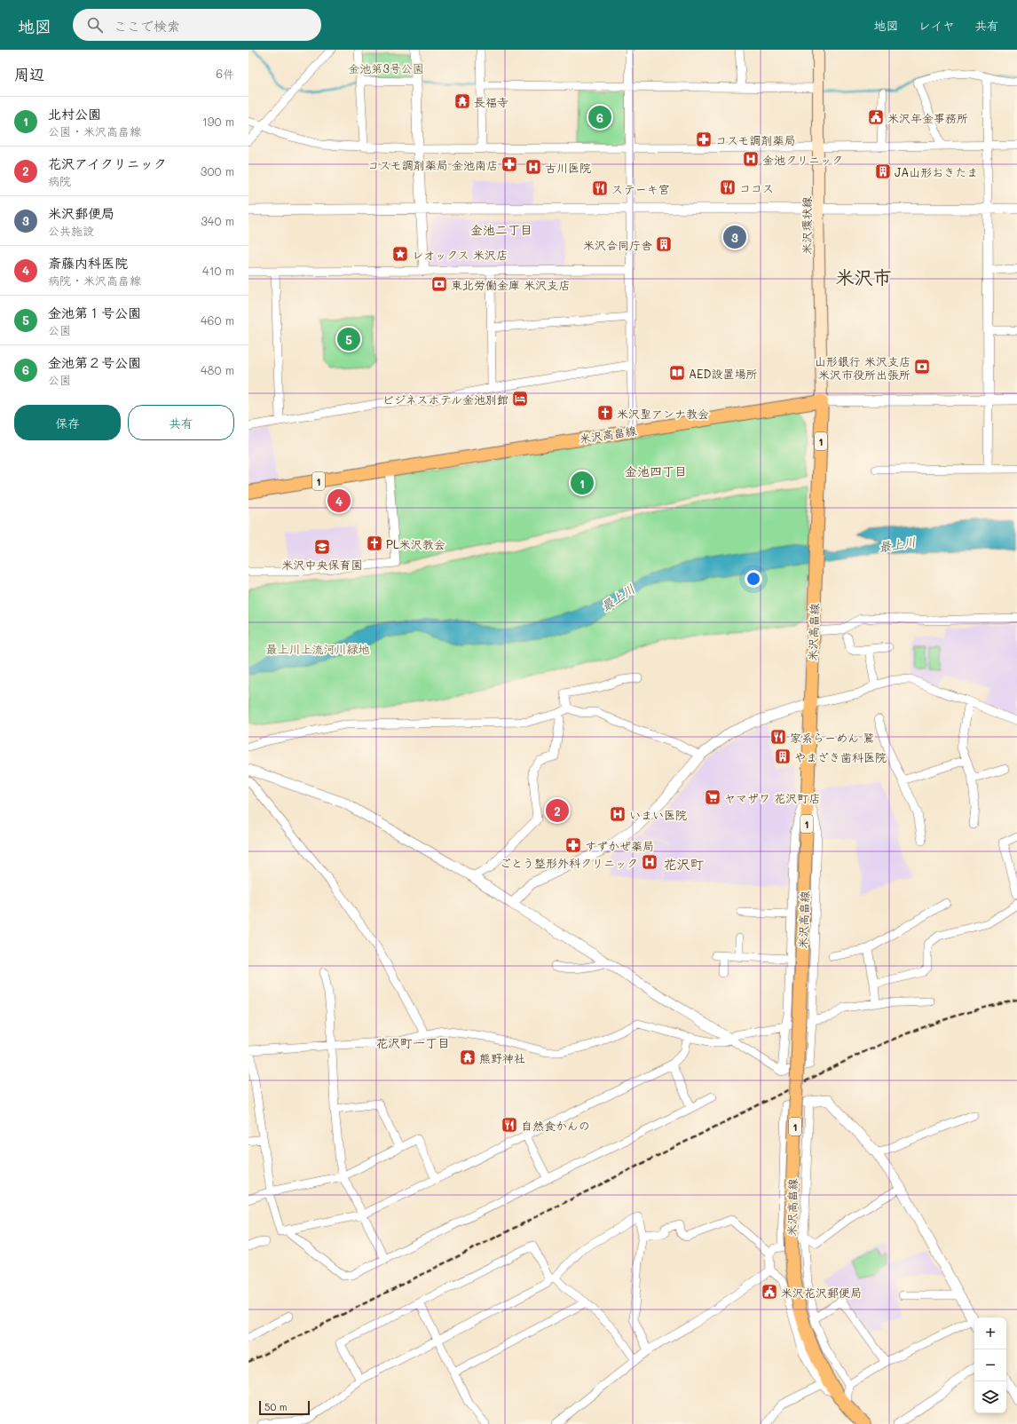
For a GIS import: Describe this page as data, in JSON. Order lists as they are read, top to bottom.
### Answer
{
  "streets": {
    "main road": ["米沢環状線", "米沢高畠線", "1"]
  },
  "crossings": [
    ["米沢環状線", "米沢高畠線"]
  ],
  "districts": [
    "金池二丁目",
    "米沢市",
    "金池四丁目",
    "花沢町",
    "花沢町一丁目"
  ],
  "water": ["最上川"],
  "parks": ["金池第3号公園", "最上川上流河川緑地"],
  "places": {
    "temple": ["長福寺", "熊野神社"],
    "public building": ["米沢年金事務所", "米沢花沢郵便局"],
    "pharmacy": ["コスモ調剤薬局", "コスモ調剤薬局 金池南店", "すずかぜ薬局"],
    "hospital": [
      "金池クリニック",
      "古川医院",
      "いまい医院",
      "ごとう整形外科クリニック"
    ],
    "building": ["JA山形おきたま", "米沢合同庁舎", "やまざき歯科医院"],
    "restaurant": [
      "ココス",
      "ステーキ宮",
      "家系らーめん 鷲",
      "自然食かんの"
    ],
    "place": ["レオックス 米沢店"],
    "bank": ["東北労働金庫 米沢支店", "山形銀行 米沢支店 米沢市役所出張所"],
    "library": ["AED設置場所"],
    "hotel": ["ビジネスホテル金池別館"],
    "church": ["米沢聖アンナ教会", "PL米沢教会"],
    "school or university": ["米沢中央保育園"],
    "supermarket": ["ヤマザワ 花沢町店"]
  },
  "scale_bar": "50 m",
  "page": {
    "header": "地図",
    "search": "ここで検索",
    "nav": ["地図", "レイヤ", "共有"],
    "heading": ["周辺", "6件"],
    "list": [
      {
        "mark": "1",
        "name": "北村公園",
        "note": "公園 · 米沢高畠線",
        "value": "190 m"
      },
      {
        "mark": "2",
        "name": "花沢アイクリニック",
        "note": "病院",
        "value": "300 m"
      },
      {
        "mark": "3",
        "name": "米沢郵便局",
        "note": "公共施設",
        "value": "340 m"
      },
      {
        "mark": "4",
        "name": "斎藤内科医院",
        "note": "病院 · 米沢高畠線",
        "value": "410 m"
      },
      {
        "mark": "5",
        "name": "金池第１号公園",
        "note": "公園",
        "value": "460 m"
      },
      {
        "mark": "6",
        "name": "金池第２号公園",
        "note": "公園",
        "value": "480 m"
      }
    ],
    "pins": [
      "6",
      "3",
      "5",
      "1",
      "4",
      "2"
    ],
    "buttons": ["保存", "共有"],
    "map_buttons": ["+", "−"],
    "scale": "50 m"
  }
}
